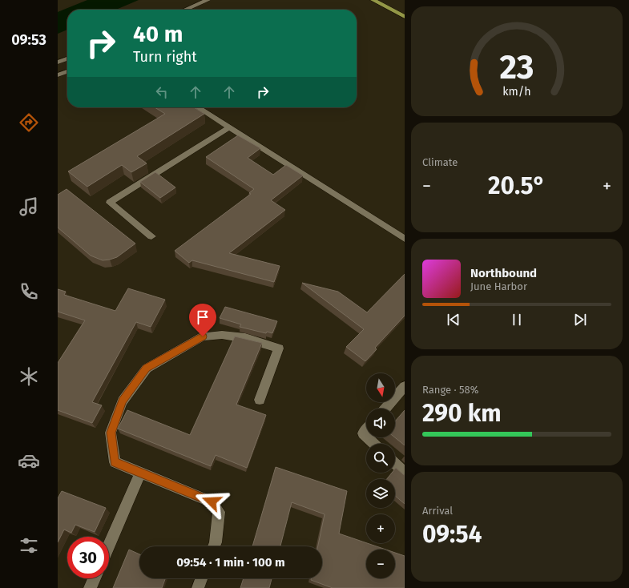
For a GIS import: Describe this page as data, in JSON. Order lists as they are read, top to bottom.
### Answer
{
  "north": "bottom",
  "page": {
    "tabs": "09:53",
    "turn": ["40 m", "Turn right"],
    "tile": [
      "Climate",
      ["Range · 58%", "290 km"],
      ["Arrival", "09:54"]
    ],
    "heat": ["−", "20.5°", "+"],
    "song": ["Northbound", "June Harbor"],
    "map_buttons": ["+", "−"],
    "limit": "30",
    "trip": "09:54 · 1 min · 100 m",
    "gauge": ["23", "km/h"]
  }
}
